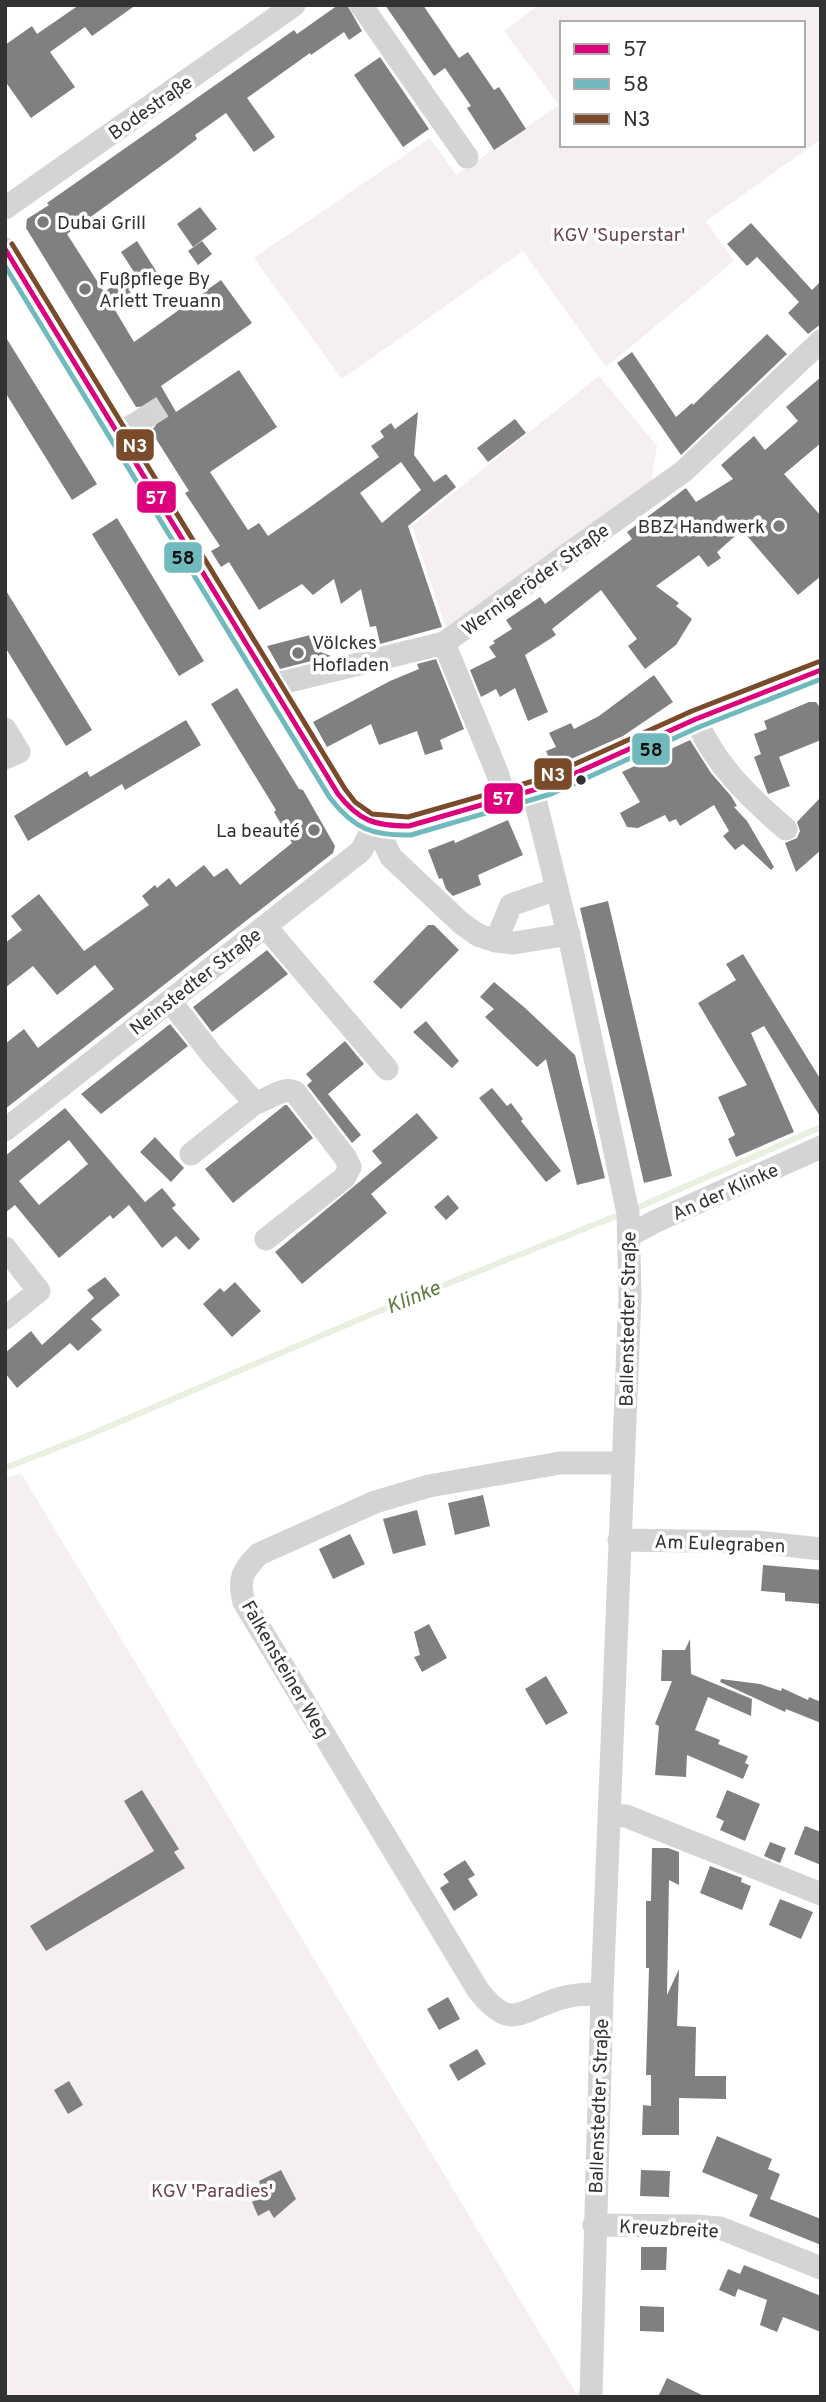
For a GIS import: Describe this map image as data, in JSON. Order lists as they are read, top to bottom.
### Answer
{
  "streets": {
    "street": [
      "Bodestraße",
      "Wernigeröder Straße",
      "Neinstedter Straße",
      "An der Klinke",
      "Ballenstedter Straße",
      "Am Eulegraben",
      "Falkensteiner Weg",
      "Kreuzbreite"
    ]
  },
  "crossings": [
    ["An der Klinke", "Ballenstedter Straße"],
    ["Ballenstedter Straße", "Am Eulegraben"],
    ["Ballenstedter Straße", "Falkensteiner Weg"],
    ["Ballenstedter Straße", "Kreuzbreite"]
  ],
  "water": ["Klinke"],
  "parks": ["KGV 'Superstar'", "KGV 'Paradies'"],
  "places": [
    "Dubai Grill",
    "Fußpflege By Arlett Treuann",
    "BBZ Handwerk",
    "Völckes Hofladen",
    "La beauté"
  ],
  "lines": ["transit line N3", "transit line 57", "transit line 58"],
  "legend": ["57", "58", "N3"]
}
